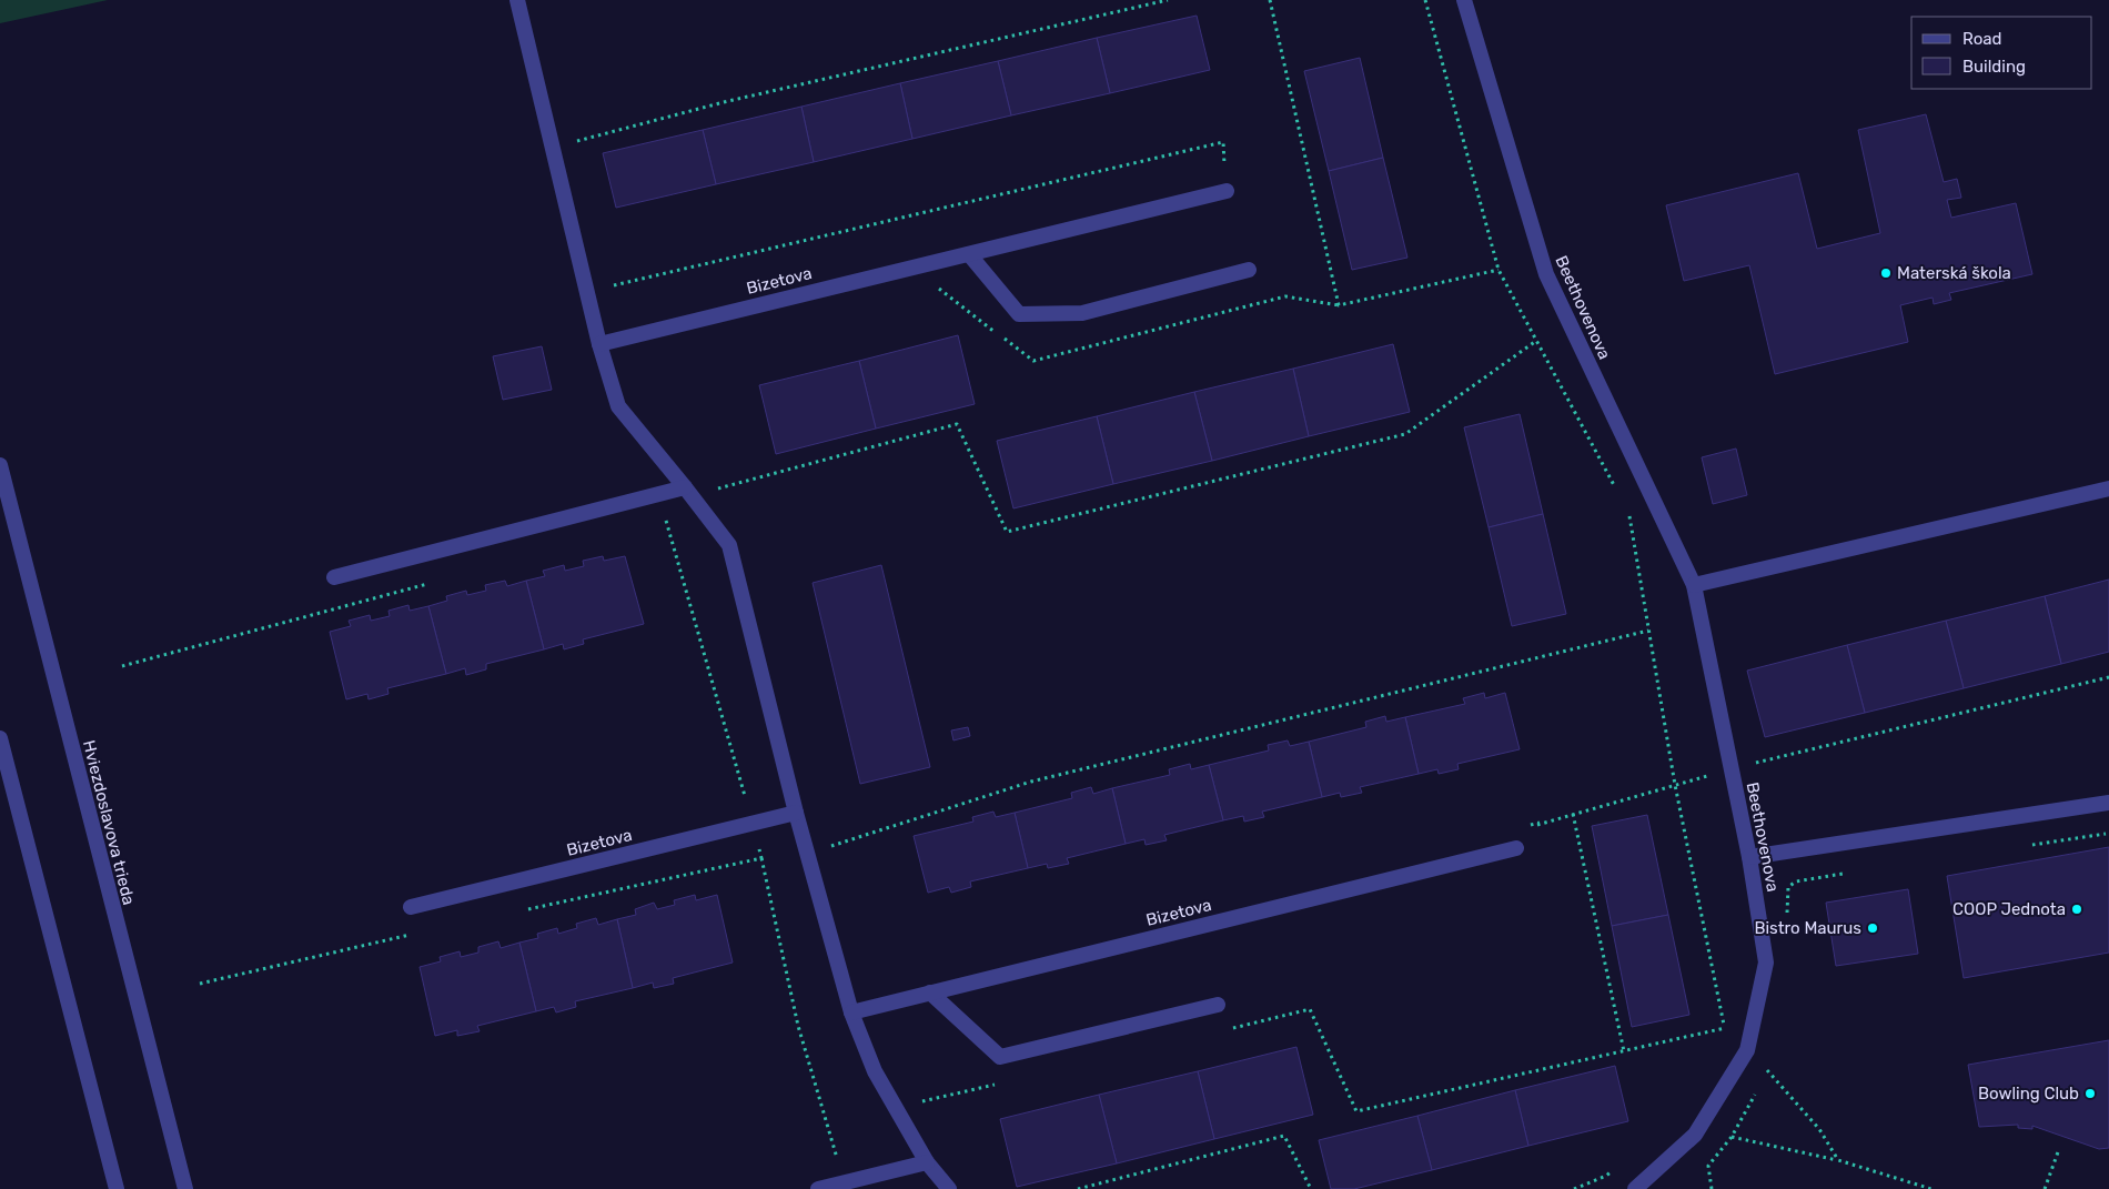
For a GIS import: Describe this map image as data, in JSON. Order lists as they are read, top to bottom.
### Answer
{
  "streets": {
    "street": ["Bizetova", "Beethovenova", "Hviezdoslavova trieda"]
  },
  "places": [
    "Materská škola",
    "COOP Jednota",
    "Bistro Maurus",
    "Bowling Club"
  ],
  "legend": ["Road", "Building"]
}
